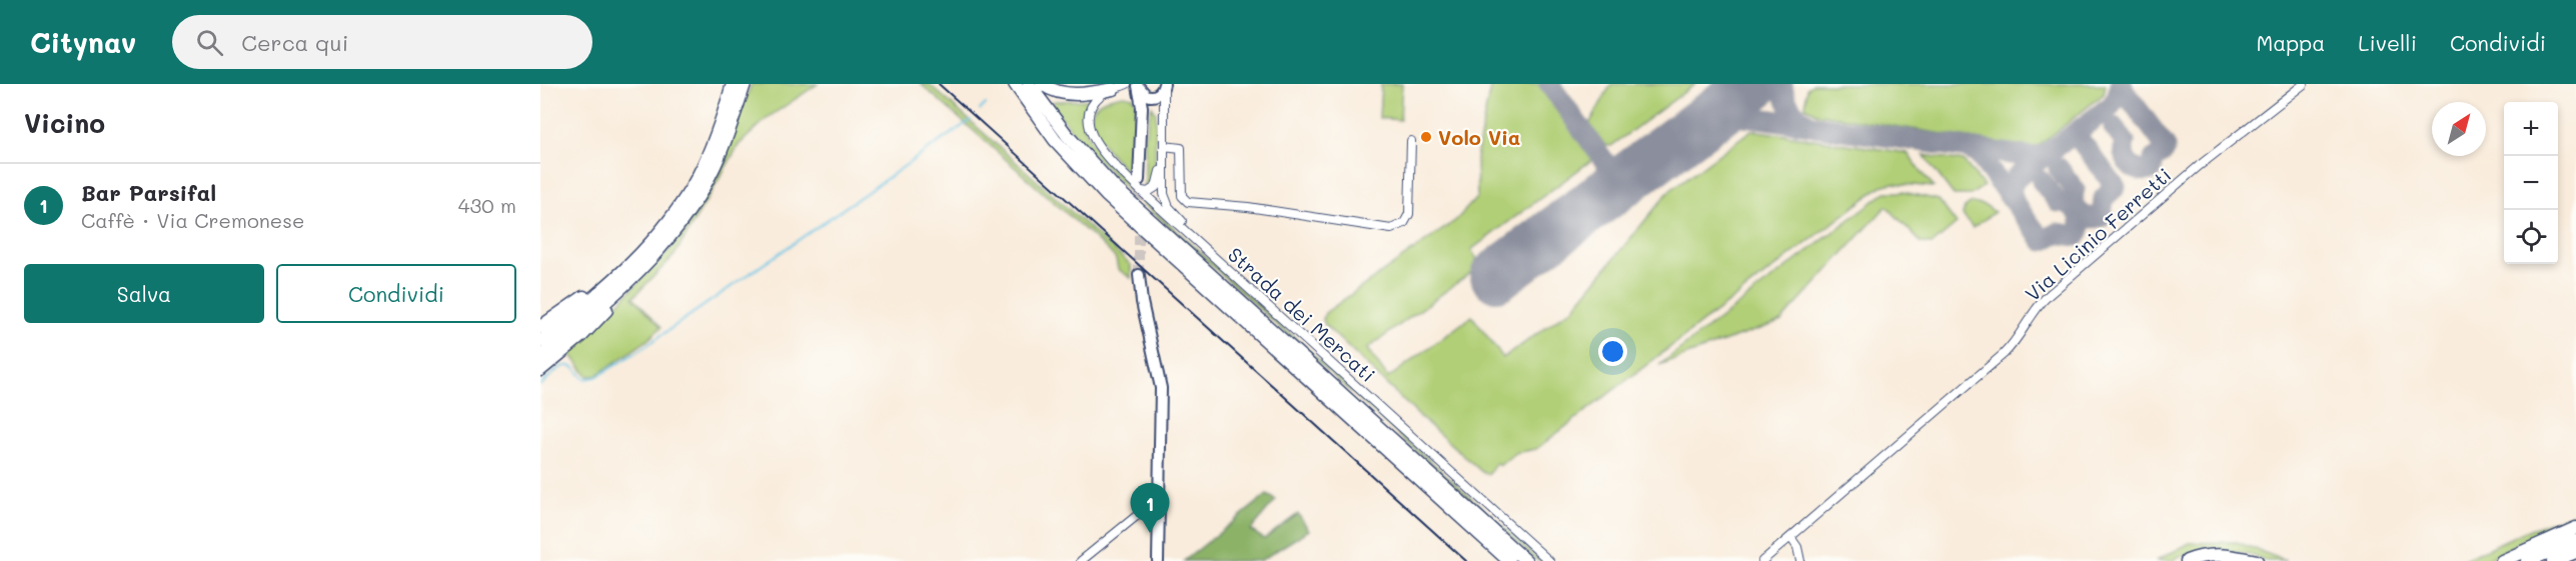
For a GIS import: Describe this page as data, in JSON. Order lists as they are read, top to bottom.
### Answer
{
  "streets": {
    "street": ["Via Licinio Ferretti", "Strada dei Mercati"]
  },
  "places": ["Volo Via"],
  "north": "top right",
  "page": {
    "header": "Citynav",
    "search": "Cerca qui",
    "nav": ["Mappa", "Livelli", "Condividi"],
    "heading": "Vicino",
    "map_buttons": ["+", "−"],
    "list": [
      {
        "mark": "1",
        "name": "Bar Parsifal",
        "note": "Caffè · Via Cremonese",
        "value": "430 m"
      }
    ],
    "buttons": ["Salva", "Condividi"],
    "pins": "1"
  }
}
